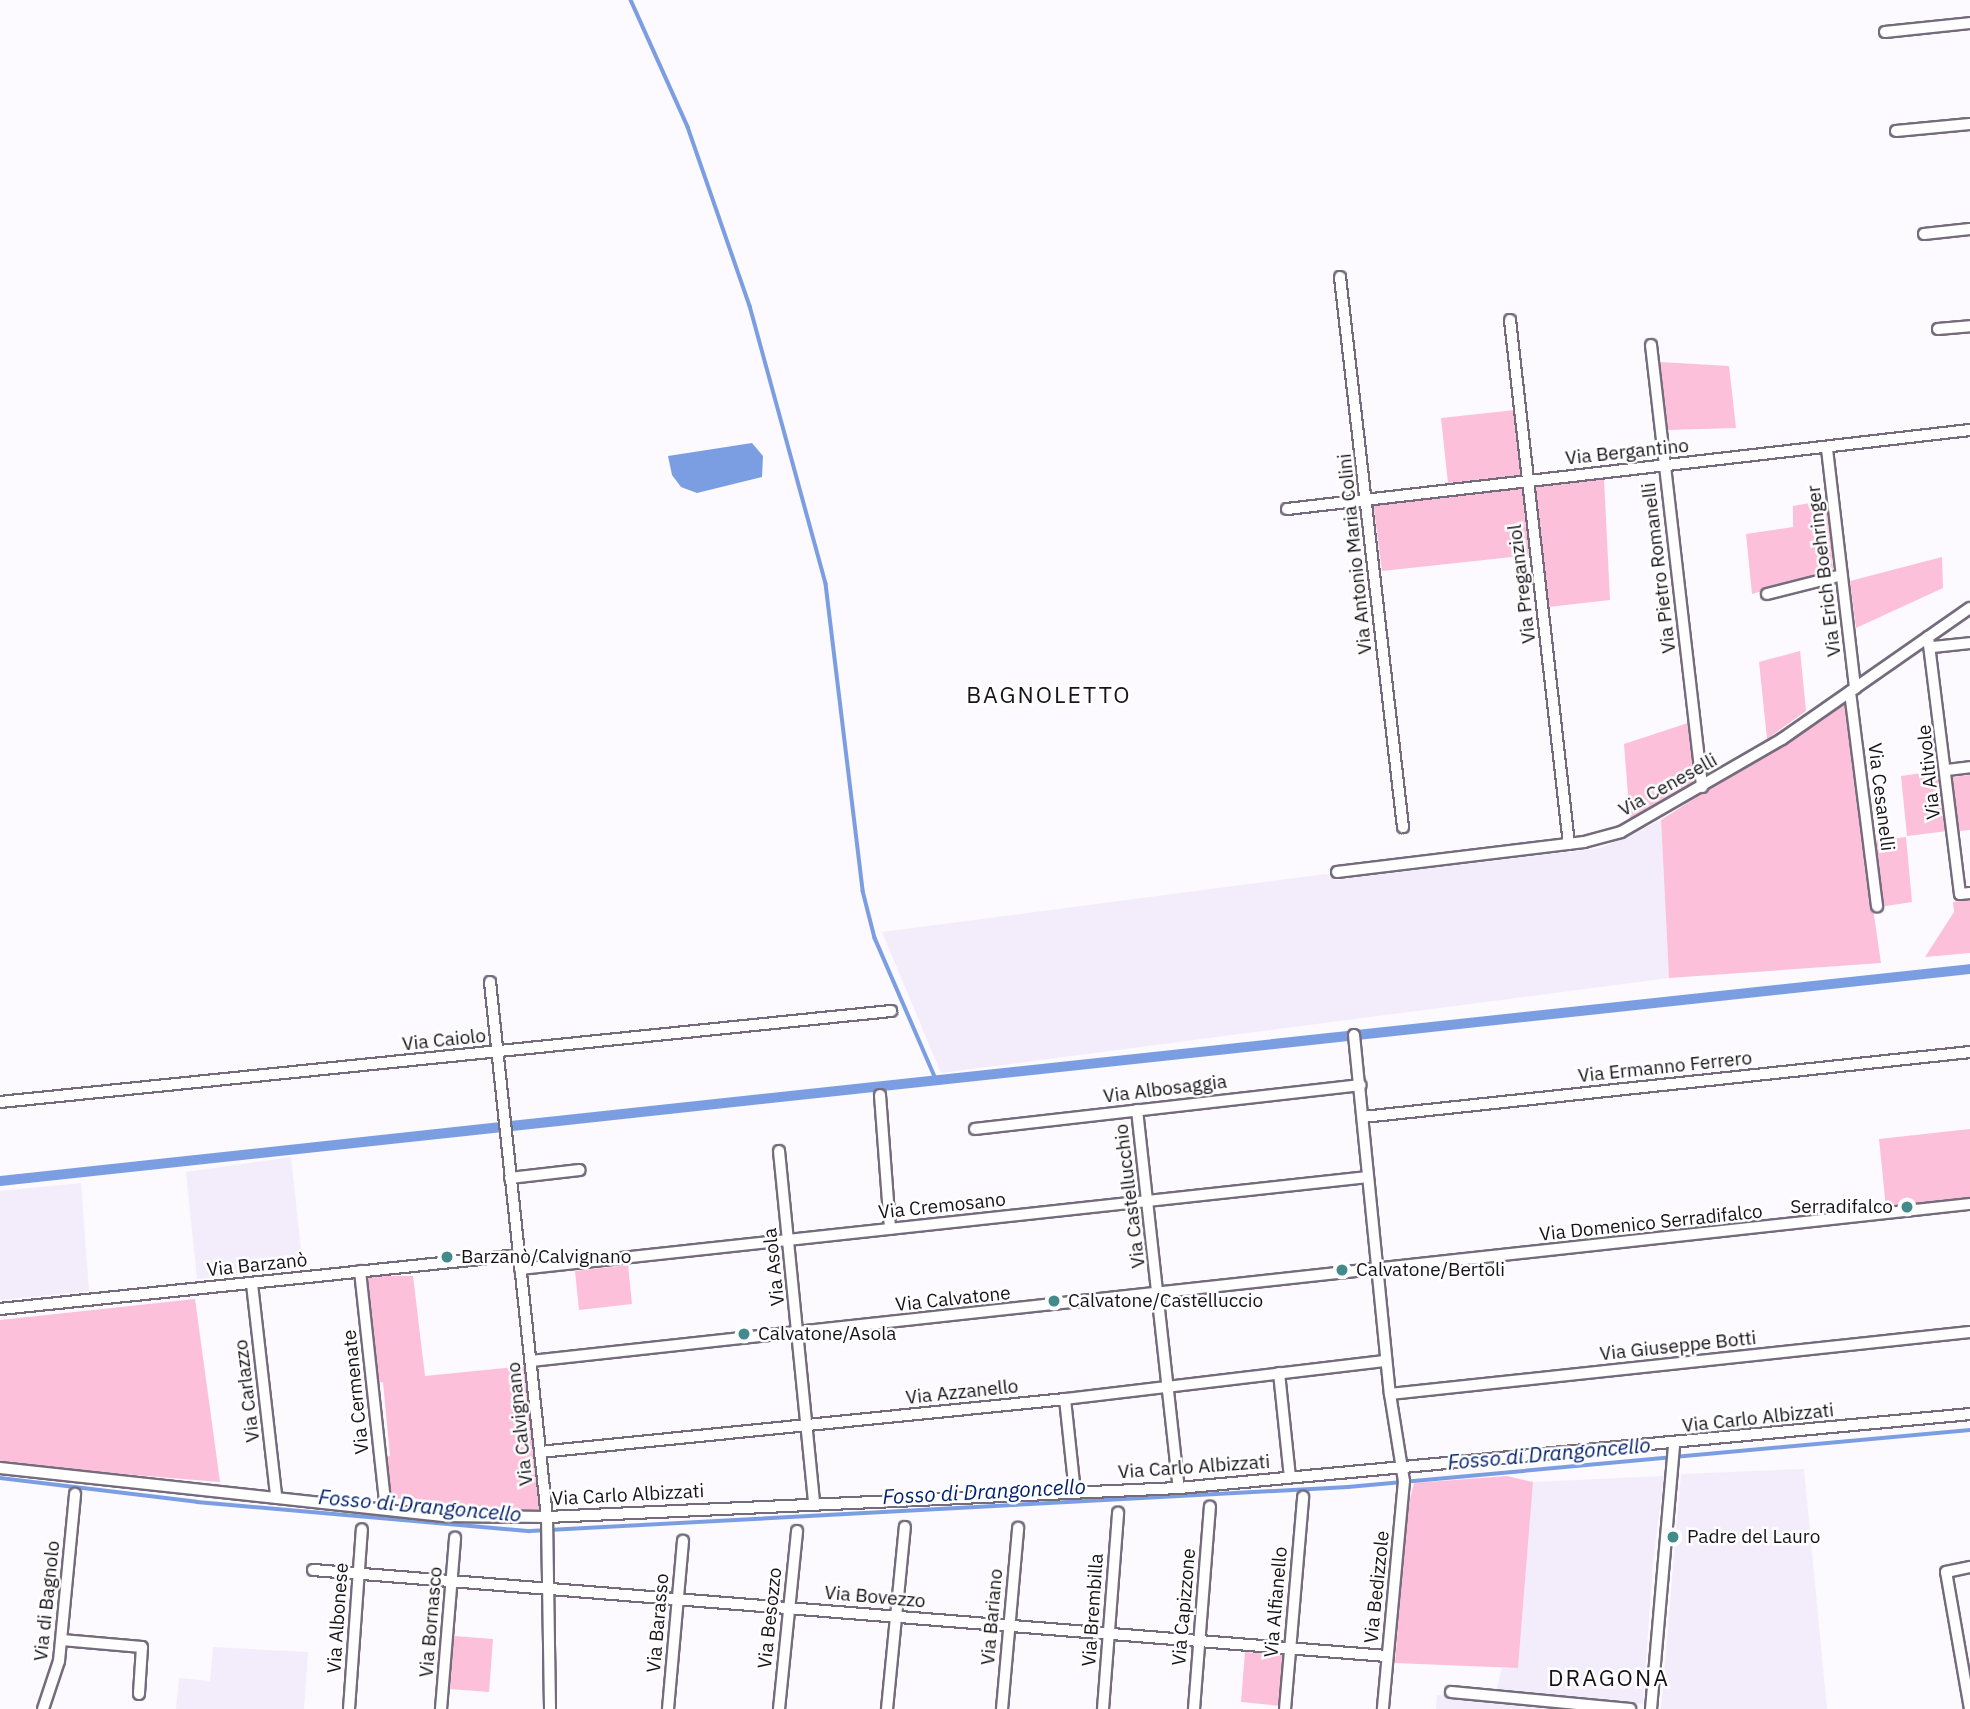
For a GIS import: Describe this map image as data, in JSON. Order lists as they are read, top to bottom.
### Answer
{
  "streets": {
    "street": [
      "Via Bergantino",
      "Via Antonio Maria Colini",
      "Via Pietro Romanelli",
      "Via Erich Boehringer",
      "Via Preganziol",
      "Via Altivole",
      "Via Ceneselli",
      "Via Cesanelli",
      "Via Caiolo",
      "Via Ermanno Ferrero",
      "Via Albosaggia",
      "Via Castellucchio",
      "Via Cremosano",
      "Via Domenico Serradifalco",
      "Via Barzanò",
      "Via Asola",
      "Via Calvatone",
      "Via Giuseppe Botti",
      "Via Carlazzo",
      "Via Cermenate",
      "Via Azzanello",
      "Via Carlo Albizzati",
      "Via Calvignano",
      "Via Bedizzole",
      "Via Bovezzo",
      "Via di Bagnolo",
      "Via Alfianello",
      "Via Capizzone",
      "Via Brembilla",
      "Via Bariano",
      "Via Albonese",
      "Via Besozzo",
      "Via Bornasco",
      "Via Barasso"
    ]
  },
  "crossings": [
    ["Via Bergantino", "Via Antonio Maria Colini"],
    ["Via Bergantino", "Via Pietro Romanelli"],
    ["Via Bergantino", "Via Erich Boehringer"],
    ["Via Bergantino", "Via Preganziol"],
    ["Via Pietro Romanelli", "Via Ceneselli"],
    ["Via Erich Boehringer", "Via Ceneselli"],
    ["Via Erich Boehringer", "Via Cesanelli"],
    ["Via Preganziol", "Via Ceneselli"],
    ["Via Altivole", "Via Ceneselli"],
    ["Via Ceneselli", "Via Cesanelli"],
    ["Via Caiolo", "Via Calvignano"],
    ["Via Ermanno Ferrero", "Via Bedizzole"],
    ["Via Albosaggia", "Via Castellucchio"],
    ["Via Albosaggia", "Via Bedizzole"],
    ["Via Castellucchio", "Via Cremosano"],
    ["Via Castellucchio", "Via Calvatone"],
    ["Via Castellucchio", "Via Azzanello"],
    ["Via Castellucchio", "Via Carlo Albizzati"],
    ["Via Cremosano", "Via Asola"],
    ["Via Cremosano", "Via Calvignano"],
    ["Via Cremosano", "Via Bedizzole"],
    ["Via Domenico Serradifalco", "Via Calvatone"],
    ["Via Domenico Serradifalco", "Via Bedizzole"],
    ["Via Barzanò", "Via Carlazzo"],
    ["Via Barzanò", "Via Cermenate"],
    ["Via Barzanò", "Via Calvignano"],
    ["Via Asola", "Via Calvatone"],
    ["Via Asola", "Via Azzanello"],
    ["Via Asola", "Via Carlo Albizzati"],
    ["Via Calvatone", "Via Calvignano"],
    ["Via Calvatone", "Via Bedizzole"],
    ["Via Giuseppe Botti", "Via Bedizzole"],
    ["Via Carlazzo", "Via Carlo Albizzati"],
    ["Via Cermenate", "Via Carlo Albizzati"],
    ["Via Azzanello", "Via Calvignano"],
    ["Via Azzanello", "Via Bedizzole"],
    ["Via Carlo Albizzati", "Via Calvignano"],
    ["Via Carlo Albizzati", "Via Bedizzole"],
    ["Via Calvignano", "Via Bovezzo"],
    ["Via Bedizzole", "Via Bovezzo"],
    ["Via Bovezzo", "Via Alfianello"],
    ["Via Bovezzo", "Via Capizzone"],
    ["Via Bovezzo", "Via Brembilla"],
    ["Via Bovezzo", "Via Bariano"],
    ["Via Bovezzo", "Via Albonese"],
    ["Via Bovezzo", "Via Besozzo"],
    ["Via Bovezzo", "Via Bornasco"],
    ["Via Bovezzo", "Via Barasso"]
  ],
  "districts": ["BAGNOLETTO", "DRAGONA"],
  "water": ["Fosso di Drangoncello"],
  "places": [
    "Serradifalco",
    "Barzanò/Calvignano",
    "Calvatone/Bertoli",
    "Calvatone/Castelluccio",
    "Calvatone/Asola",
    "Padre del Lauro"
  ]
}
